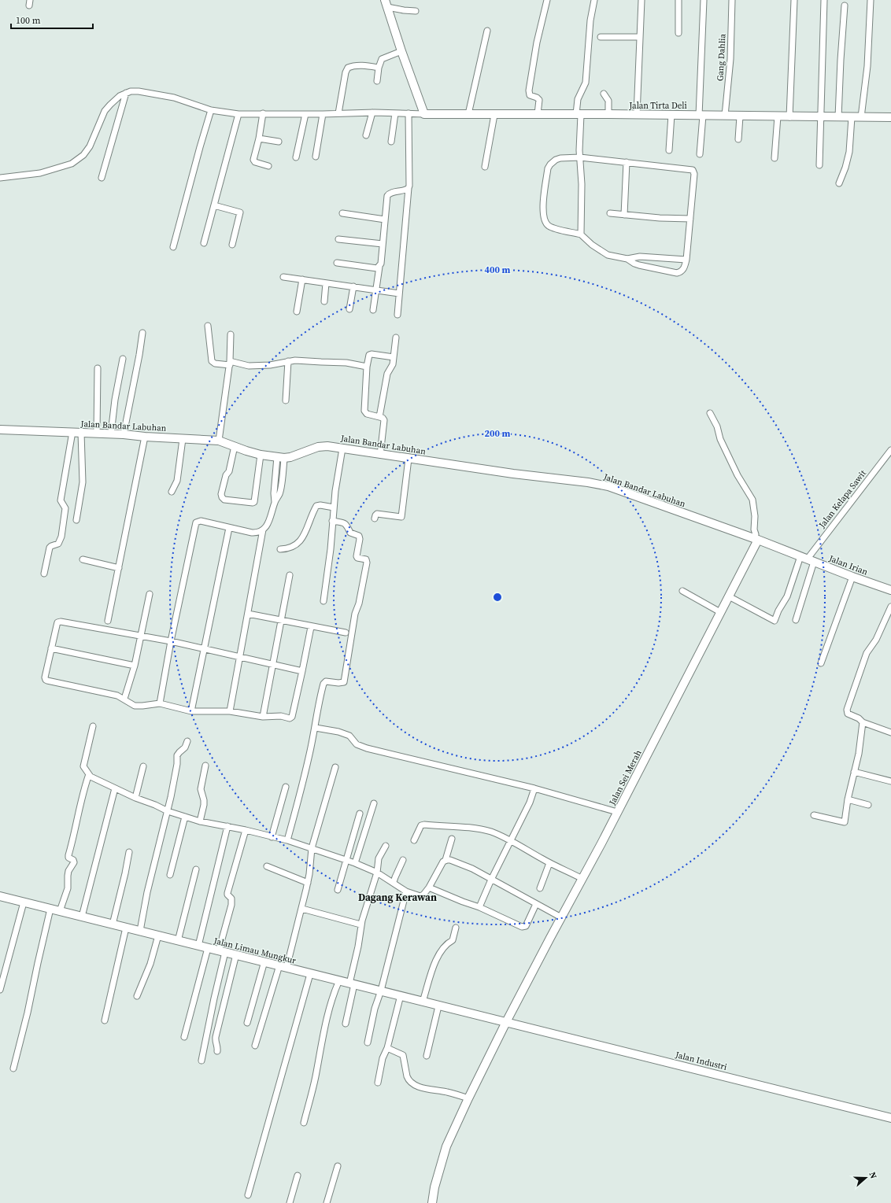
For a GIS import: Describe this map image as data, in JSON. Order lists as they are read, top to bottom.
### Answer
{
  "streets": {
    "street": [
      "Gang Dahlia",
      "Jalan Tirta Deli",
      "Jalan Bandar Labuhan",
      "Jalan Kelapa Sawit",
      "Jalan Irian",
      "Jalan Sei Merah",
      "Jalan Limau Mungkur",
      "Jalan Industri"
    ]
  },
  "crossings": [
    ["Gang Dahlia", "Jalan Tirta Deli"],
    ["Jalan Bandar Labuhan", "Jalan Kelapa Sawit"],
    ["Jalan Bandar Labuhan", "Jalan Irian"],
    ["Jalan Bandar Labuhan", "Jalan Sei Merah"],
    ["Jalan Kelapa Sawit", "Jalan Irian"],
    ["Jalan Sei Merah", "Jalan Limau Mungkur"],
    ["Jalan Sei Merah", "Jalan Industri"],
    ["Jalan Limau Mungkur", "Jalan Industri"]
  ],
  "districts": ["Dagang Kerawan"],
  "scale_bar": "100 m",
  "north": "right",
  "rings": ["400 m", "200 m"]
}
